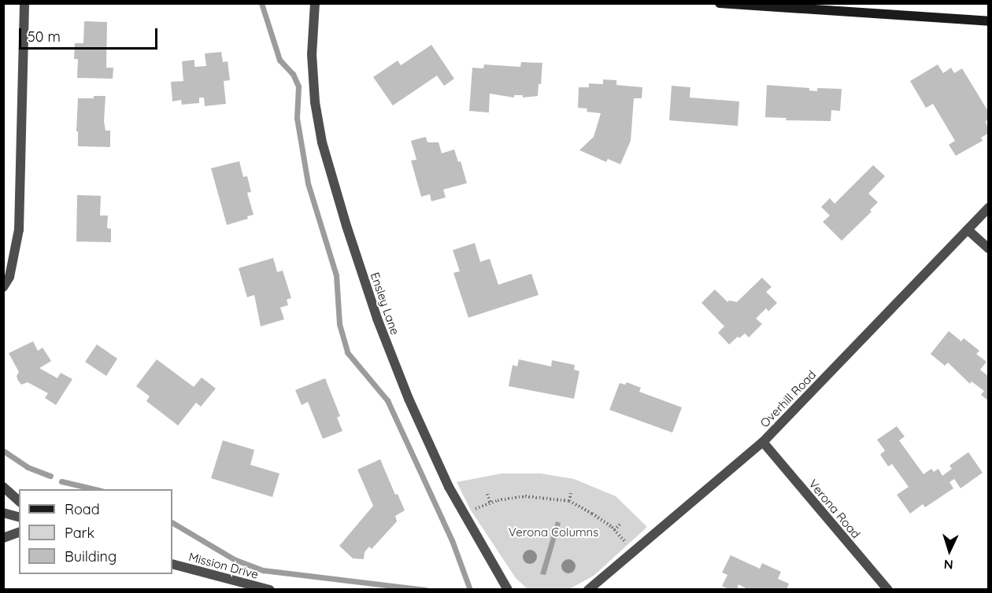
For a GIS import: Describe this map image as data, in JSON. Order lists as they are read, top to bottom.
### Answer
{
  "streets": {
    "street": [
      "Ensley Lane",
      "Overhill Road",
      "Verona Road",
      "Mission Drive"
    ]
  },
  "crossings": [
    ["Overhill Road", "Verona Road"]
  ],
  "parks": ["Verona Columns"],
  "legend": ["Road", "Park", "Building"],
  "scale_bar": "50 m",
  "north": "bottom"
}
